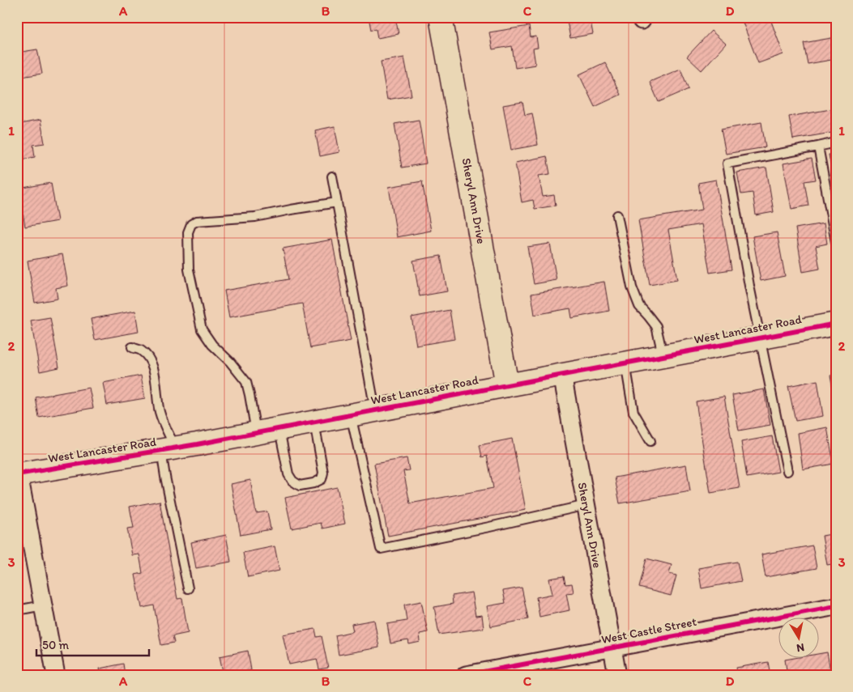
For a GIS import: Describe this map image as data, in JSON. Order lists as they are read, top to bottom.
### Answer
{
  "streets": {
    "street": ["Sheryl Ann Drive", "West Lancaster Road", "West Castle Street"]
  },
  "crossings": [
    ["Sheryl Ann Drive", "West Lancaster Road"],
    ["Sheryl Ann Drive", "West Castle Street"]
  ],
  "scale_bar": "50 m",
  "north": "bottom",
  "grid": {
    "columns": [
      "A",
      "B",
      "C",
      "D"
    ],
    "rows": ["1", "2", "3"]
  }
}
